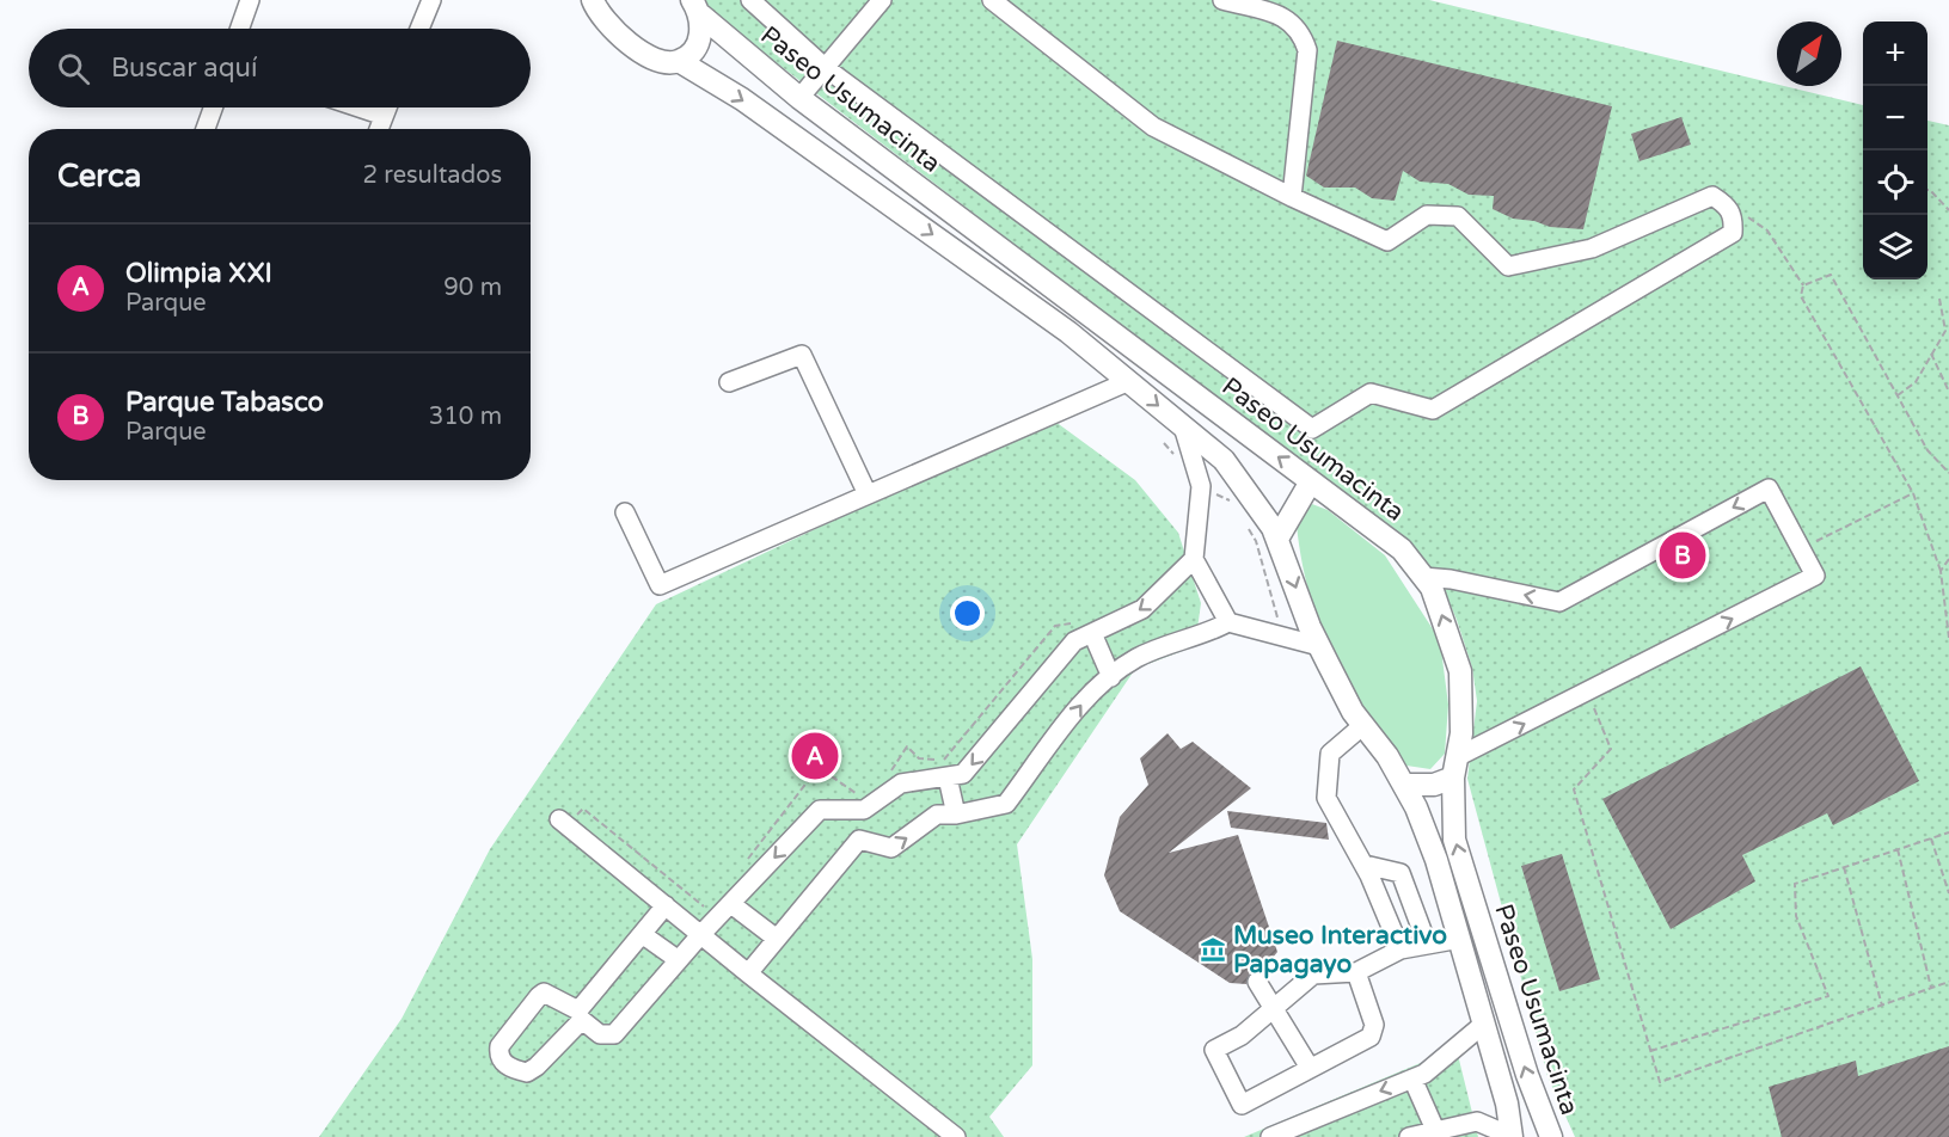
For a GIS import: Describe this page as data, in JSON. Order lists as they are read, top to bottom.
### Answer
{
  "streets": {
    "main road": ["Paseo Usumacinta"]
  },
  "places": {
    "museum": ["Museo Interactivo Papagayo"]
  },
  "north": "top right",
  "page": {
    "map_buttons": ["+", "−"],
    "search": "Buscar aquí",
    "heading": ["Cerca", "2 resultados"],
    "list": [
      {
        "mark": "A",
        "name": "Olimpia XXI",
        "note": "Parque",
        "value": "90 m"
      },
      {
        "mark": "B",
        "name": "Parque Tabasco",
        "note": "Parque",
        "value": "310 m"
      }
    ],
    "pins": ["B", "A"]
  }
}
